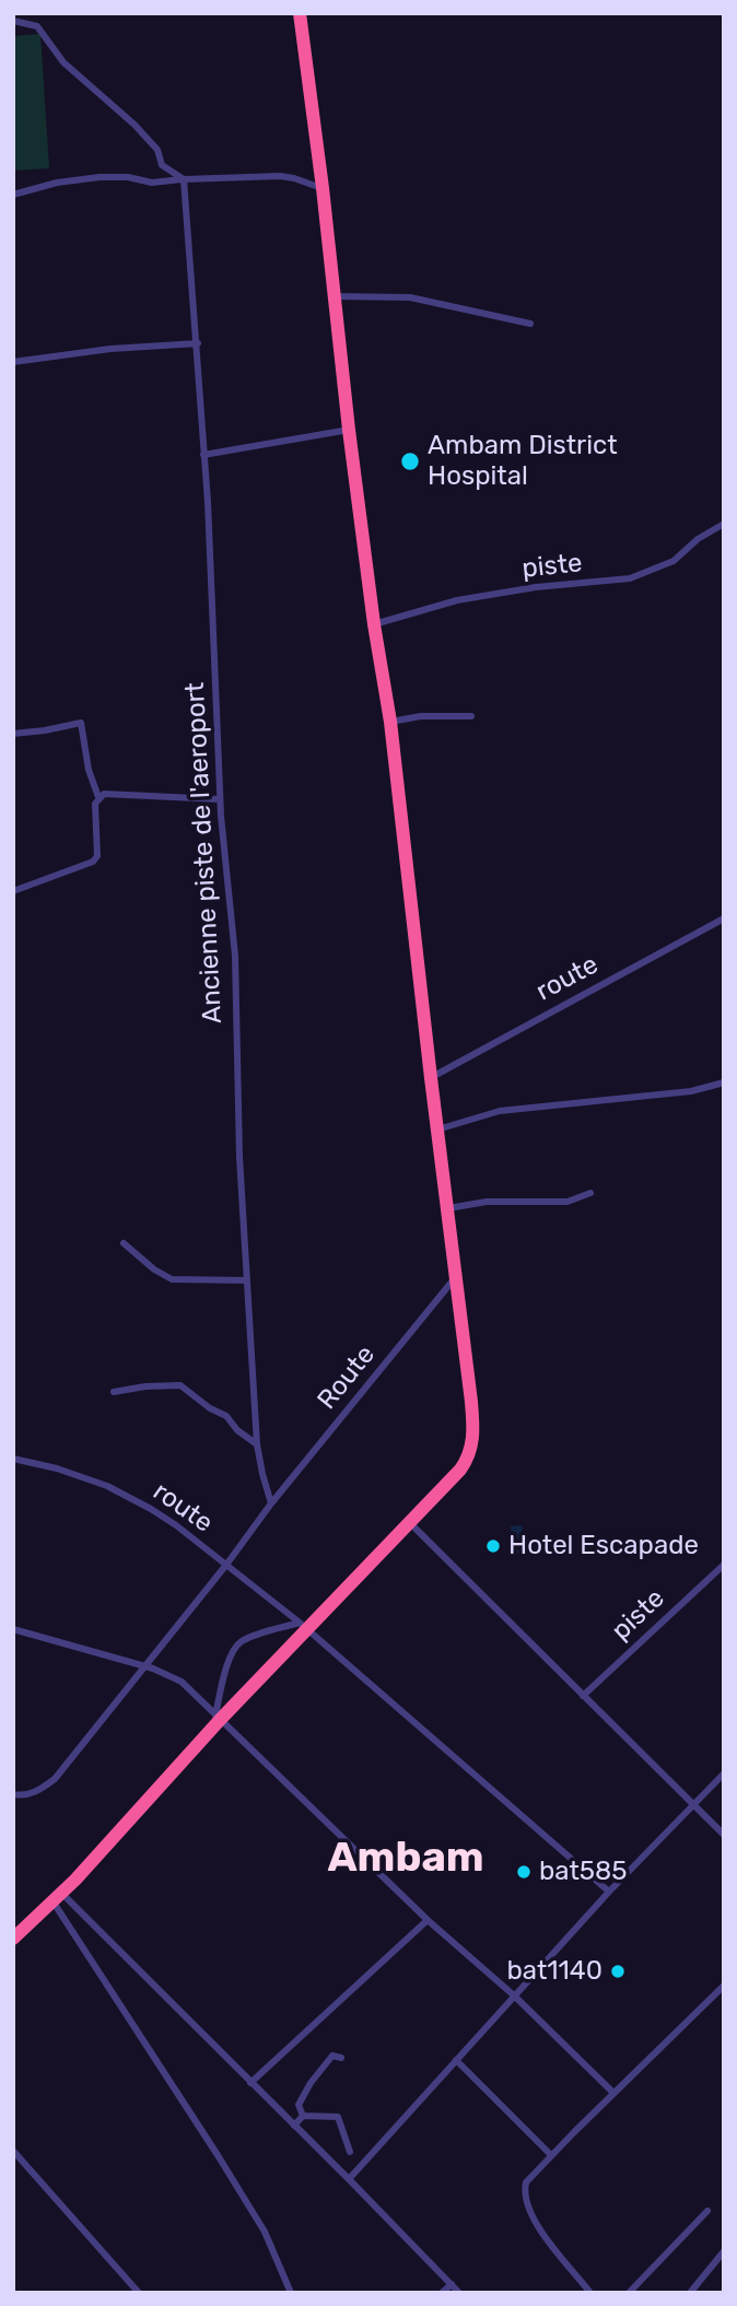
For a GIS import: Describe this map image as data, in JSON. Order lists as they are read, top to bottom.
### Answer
{
  "streets": {
    "street": [
      "piste",
      "Ancienne piste de l'aeroport",
      "route",
      "Route"
    ]
  },
  "crossings": [
    ["Ancienne piste de l'aeroport", "Route"]
  ],
  "districts": ["Ambam"],
  "places": [
    "Ambam District Hospital",
    "Hotel Escapade",
    "bat585",
    "bat1140"
  ]
}
